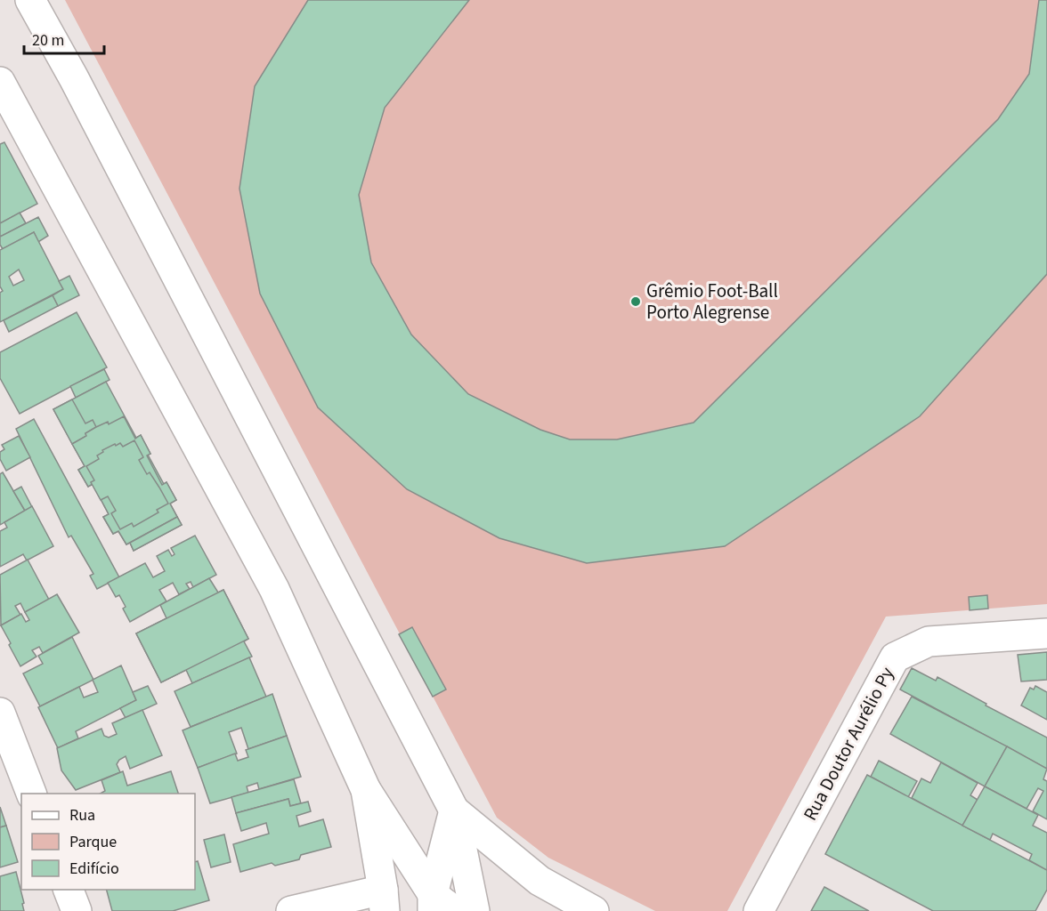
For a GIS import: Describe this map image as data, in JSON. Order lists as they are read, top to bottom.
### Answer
{
  "streets": {
    "main road": ["Rua Doutor Aurélio Py"]
  },
  "places": ["Grêmio Foot-Ball Porto Alegrense"],
  "legend": ["Rua", "Parque", "Edifício"],
  "scale_bar": "20 m"
}
